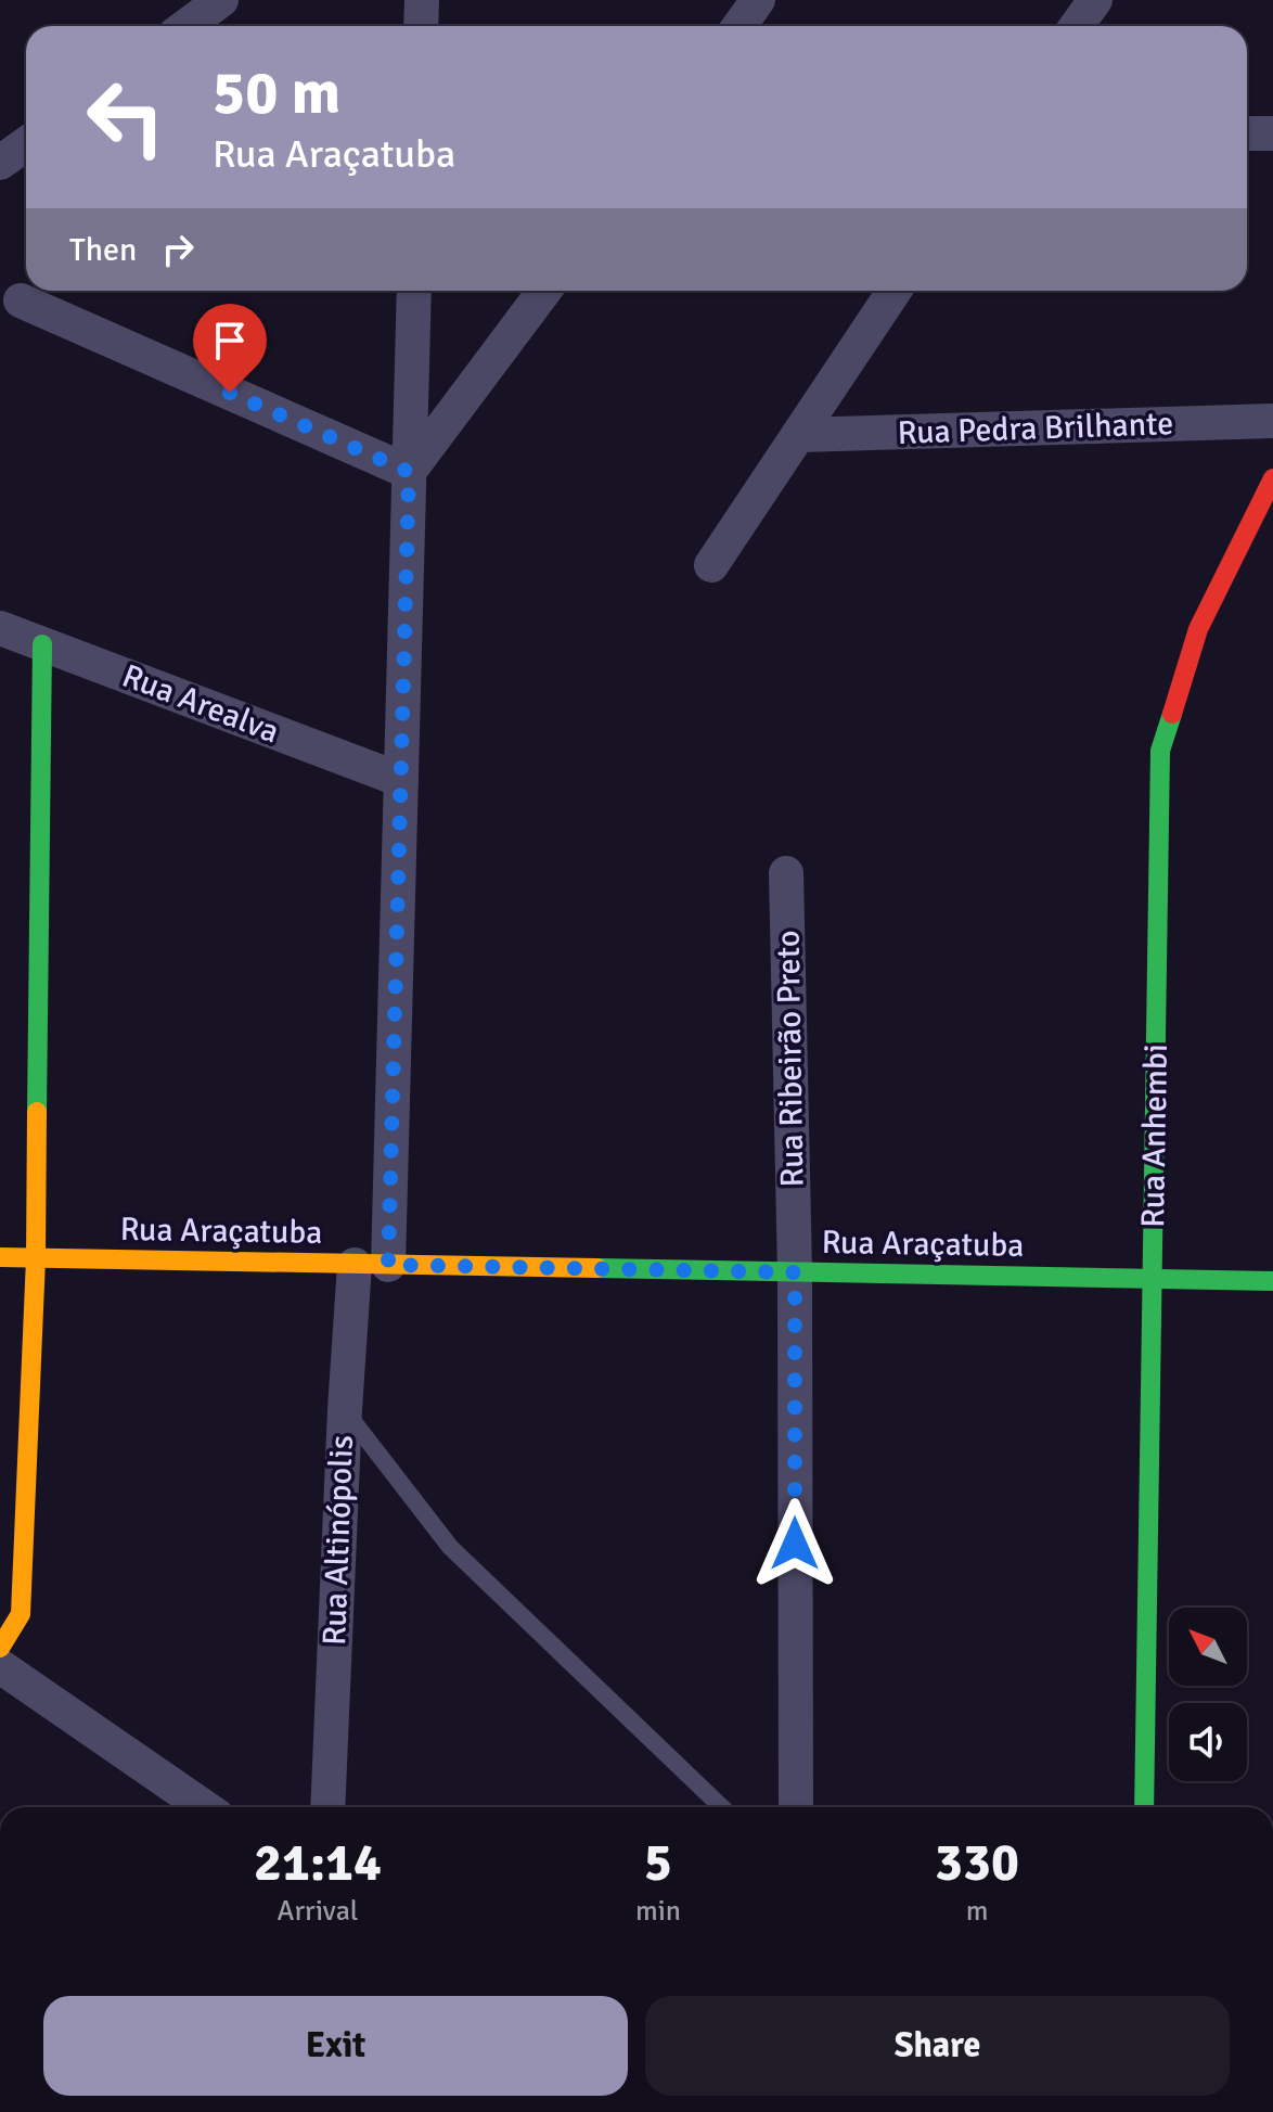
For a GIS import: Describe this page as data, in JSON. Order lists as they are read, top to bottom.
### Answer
{
  "streets": {
    "street": [
      "Rua Pedra Brilhante",
      "Rua Arealva",
      "Rua Ribeirão Preto",
      "Rua Anhembi",
      "Rua Araçatuba",
      "Rua Altinópolis"
    ]
  },
  "crossings": [
    ["Rua Arealva", "Rua Altinópolis"],
    ["Rua Ribeirão Preto", "Rua Araçatuba"],
    ["Rua Anhembi", "Rua Araçatuba"],
    ["Rua Araçatuba", "Rua Altinópolis"]
  ],
  "north": "top left",
  "page": {
    "turn": ["50 m", "Rua Araçatuba"],
    "then": "Then",
    "eta": [
      "21:14",
      "Arrival",
      "5",
      "min",
      "330",
      "m"
    ],
    "buttons": ["Exit", "Share"]
  }
}
